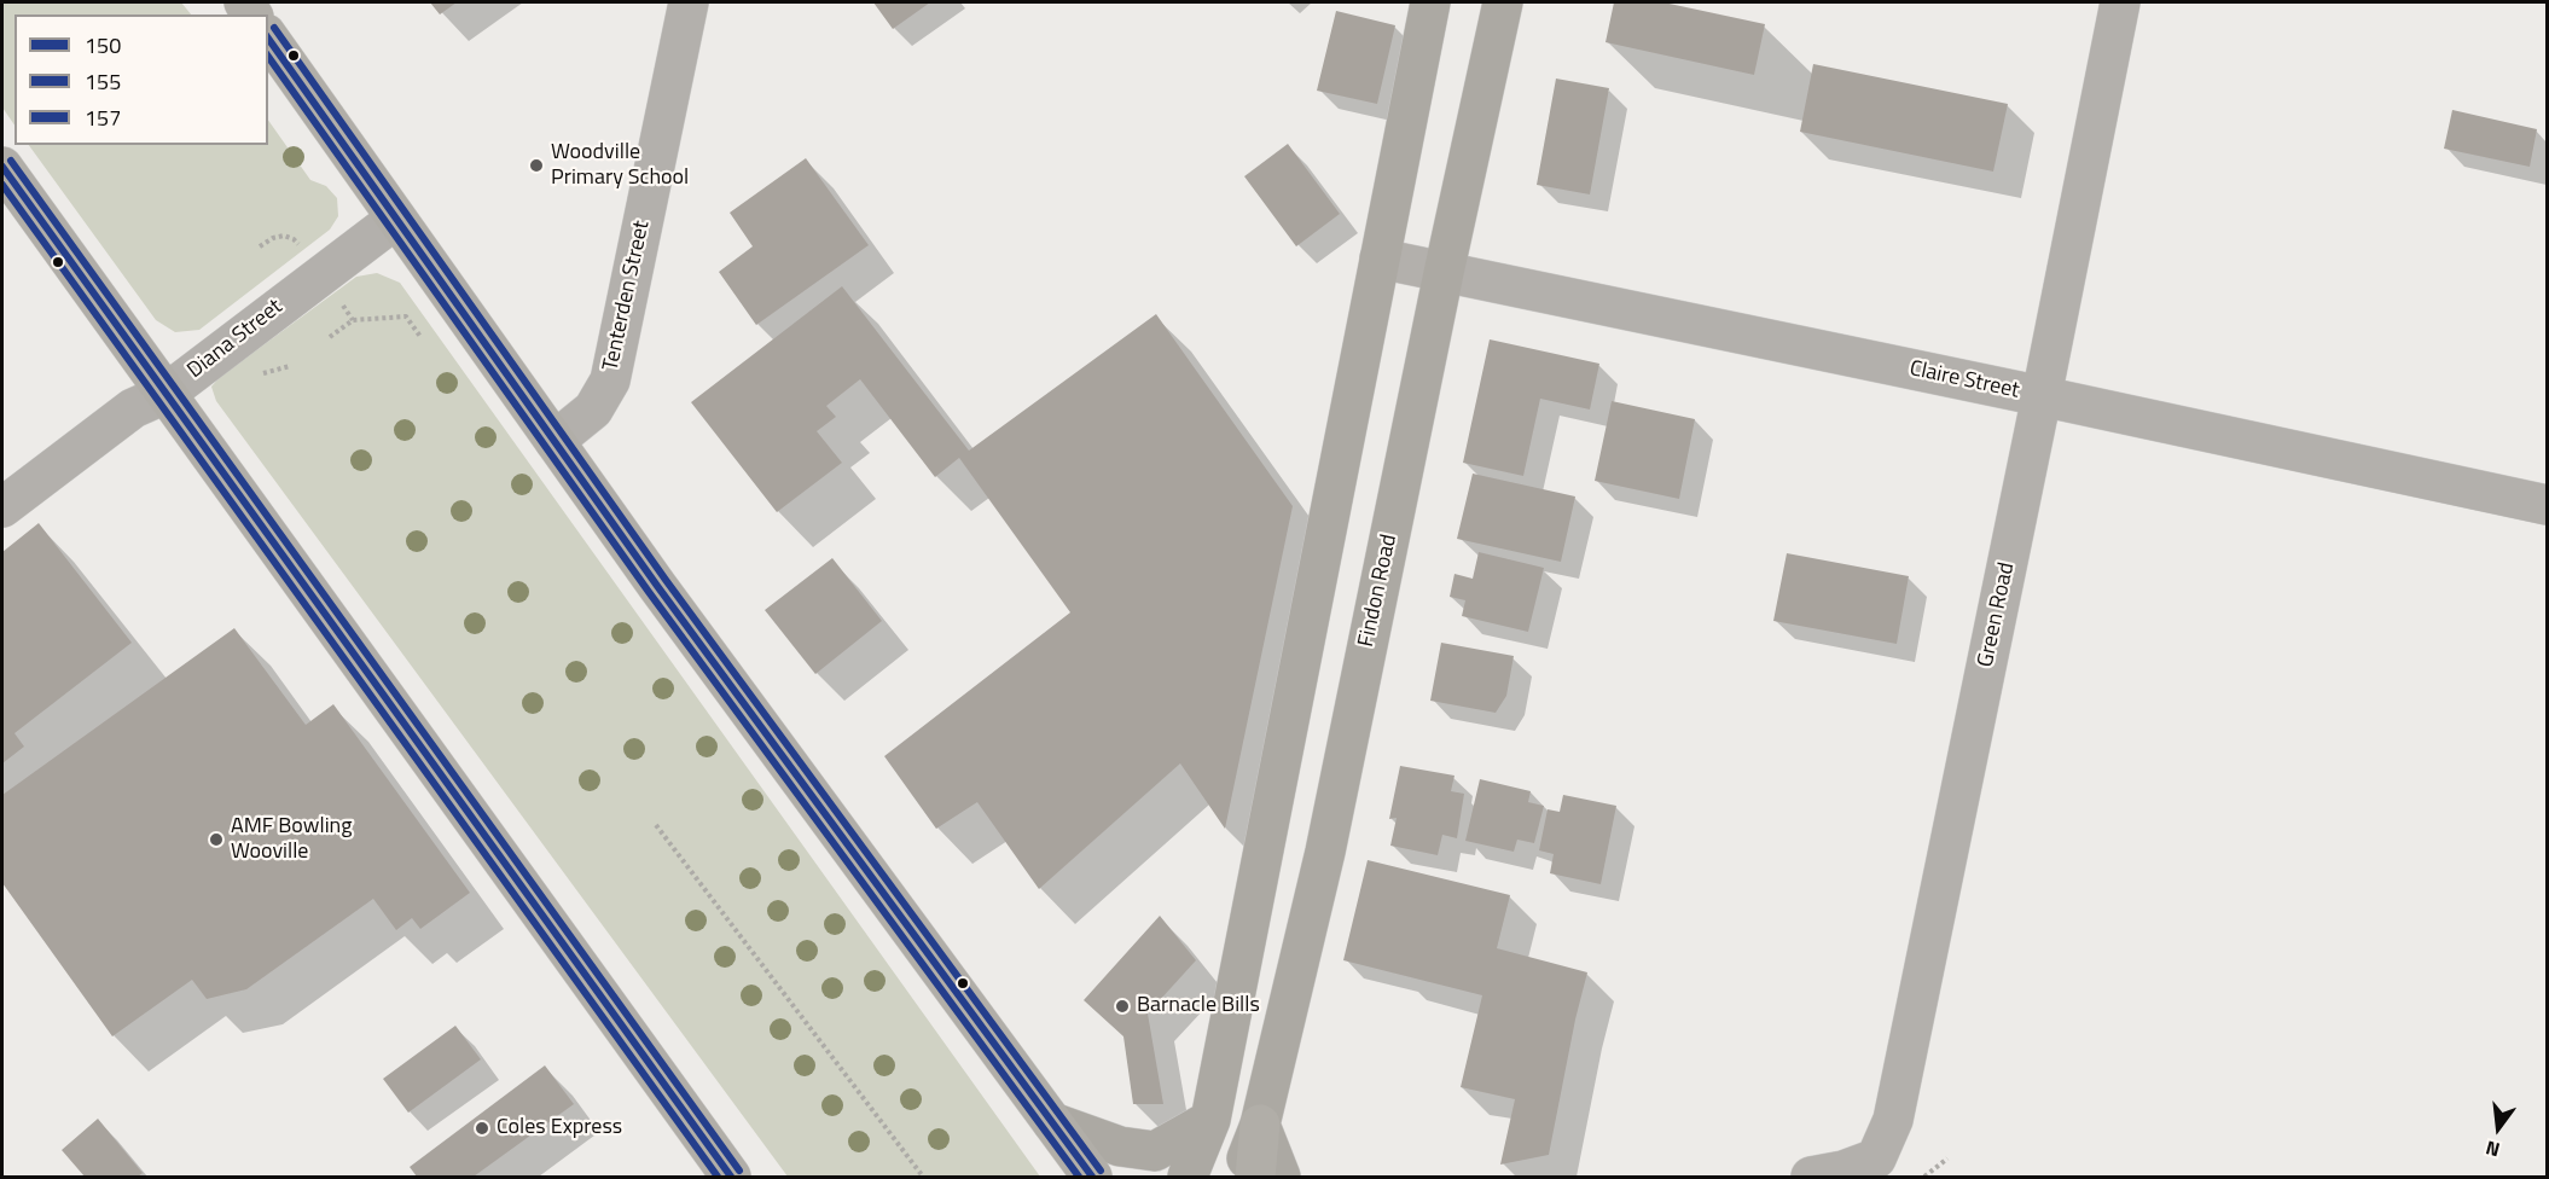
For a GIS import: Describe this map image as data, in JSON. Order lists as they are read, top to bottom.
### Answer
{
  "streets": {
    "main road": ["Findon Road"],
    "street": [
      "Tenterden Street",
      "Diana Street",
      "Claire Street",
      "Green Road"
    ]
  },
  "crossings": [
    ["Claire Street", "Findon Road"],
    ["Claire Street", "Green Road"]
  ],
  "places": [
    "Woodville Primary School",
    "AMF Bowling Wooville",
    "Barnacle Bills",
    "Coles Express"
  ],
  "lines": ["transit line 157", "transit line 150", "transit line 155"],
  "legend": ["150", "155", "157"],
  "north": "bottom"
}
